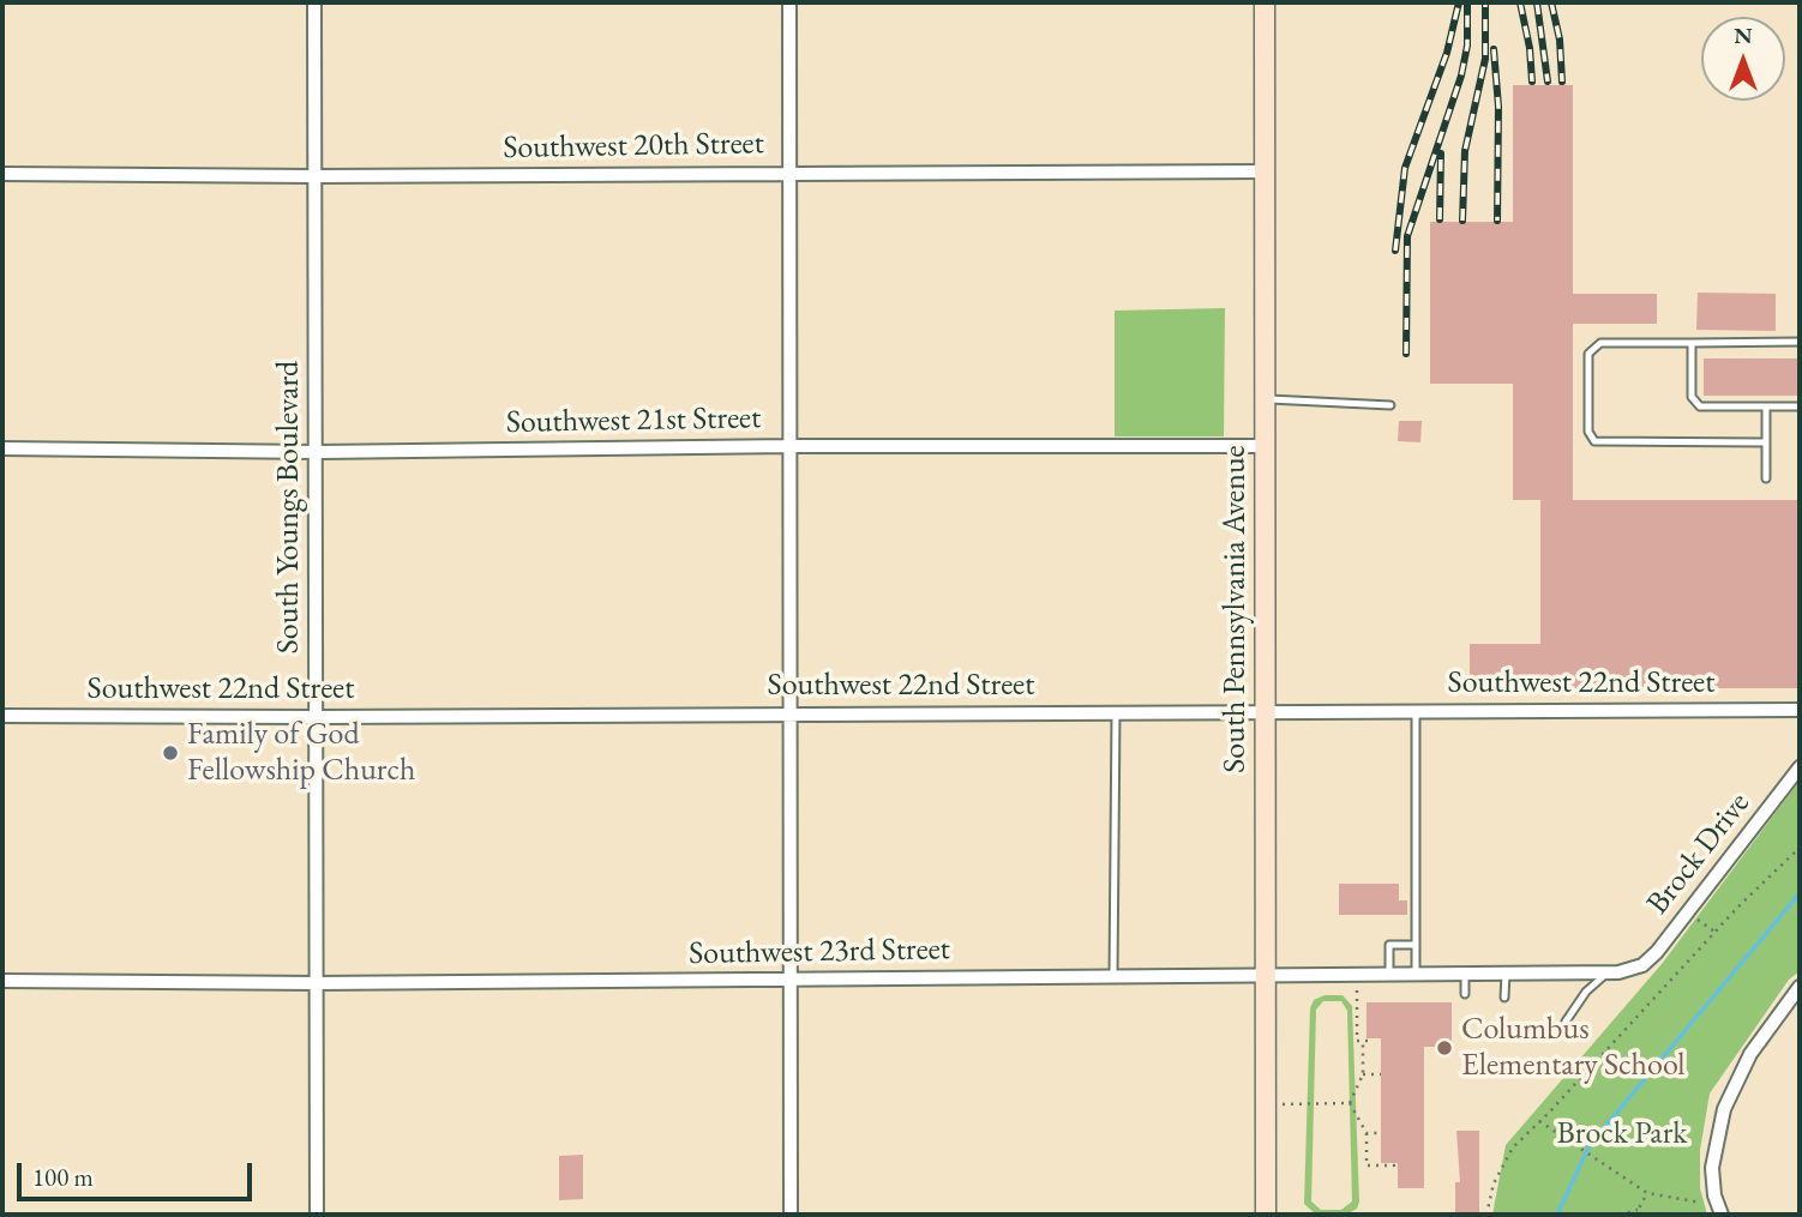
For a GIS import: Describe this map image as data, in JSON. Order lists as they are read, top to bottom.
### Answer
{
  "streets": {
    "main road": ["South Pennsylvania Avenue"],
    "street": [
      "Southwest 20th Street",
      "Southwest 21st Street",
      "South Youngs Boulevard",
      "Southwest 22nd Street",
      "Brock Drive",
      "Southwest 23rd Street"
    ]
  },
  "crossings": [
    ["Southwest 20th Street", "South Youngs Boulevard"],
    ["Southwest 20th Street", "South Pennsylvania Avenue"],
    ["Southwest 21st Street", "South Youngs Boulevard"],
    ["Southwest 21st Street", "South Pennsylvania Avenue"],
    ["South Youngs Boulevard", "Southwest 22nd Street"],
    ["South Youngs Boulevard", "Southwest 23rd Street"],
    ["South Pennsylvania Avenue", "Southwest 22nd Street"],
    ["South Pennsylvania Avenue", "Southwest 23rd Street"],
    ["Brock Drive", "Southwest 23rd Street"]
  ],
  "parks": ["Brock Park"],
  "places": ["Family of God Fellowship Church", "Columbus Elementary School"],
  "scale_bar": "100 m",
  "north": "top"
}
